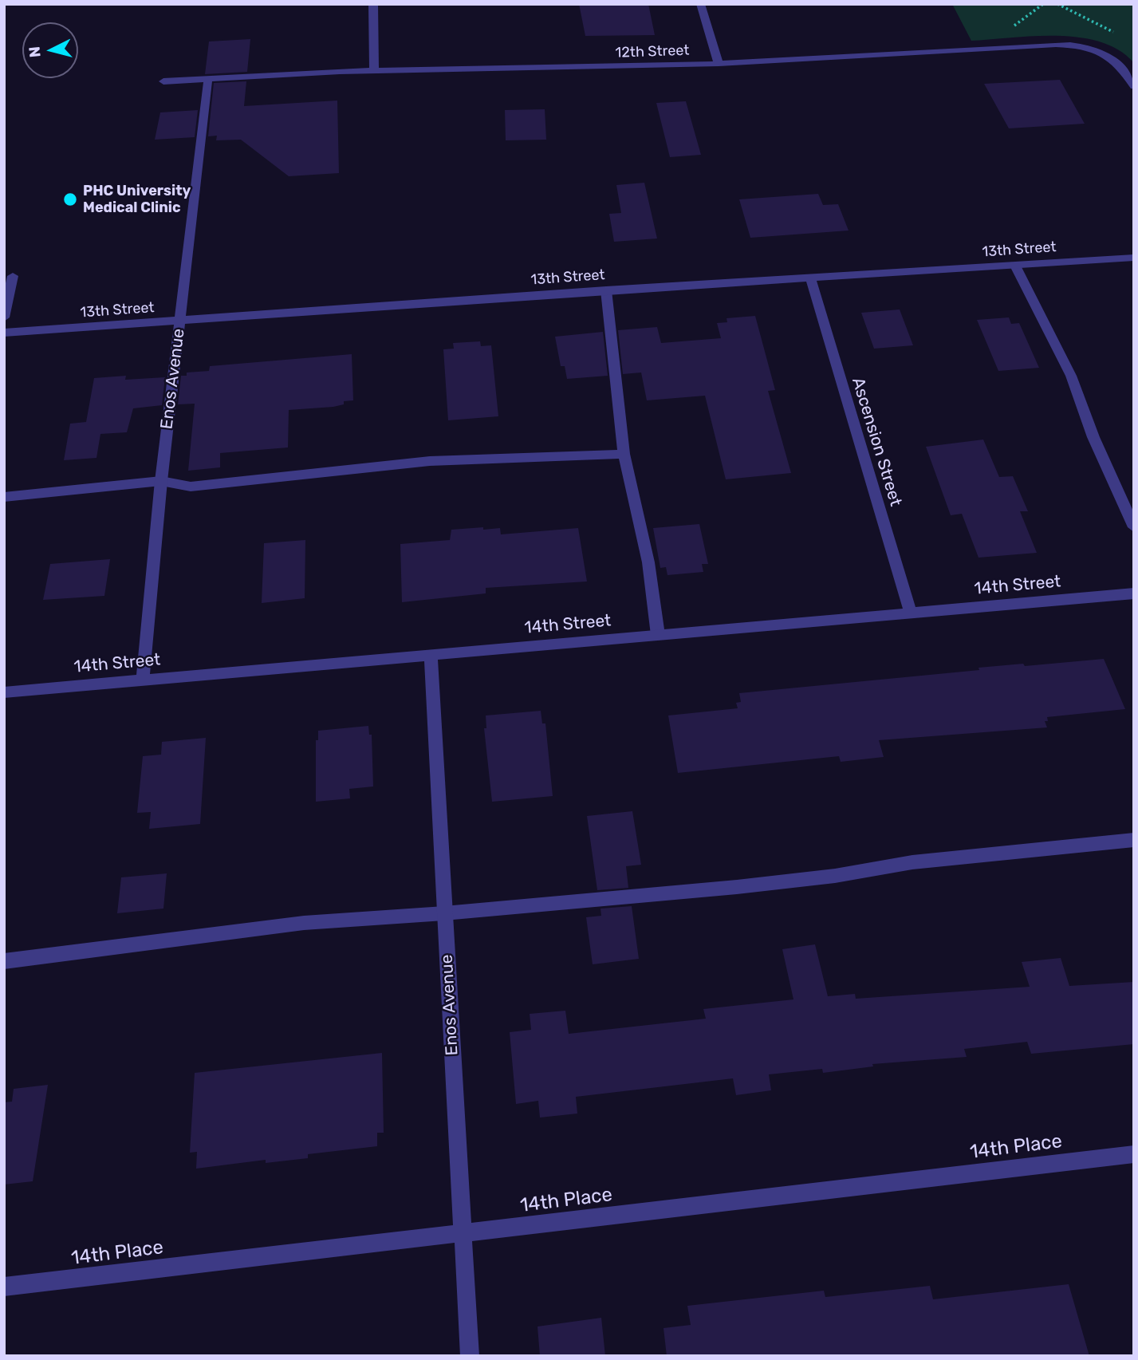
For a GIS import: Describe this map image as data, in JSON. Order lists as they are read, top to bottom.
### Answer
{
  "streets": {
    "street": [
      "12th Street",
      "13th Street",
      "Enos Avenue",
      "Ascension Street",
      "14th Street",
      "14th Place"
    ]
  },
  "crossings": [
    ["12th Street", "Enos Avenue"],
    ["13th Street", "Enos Avenue"],
    ["13th Street", "Ascension Street"],
    ["Enos Avenue", "14th Street"],
    ["Enos Avenue", "14th Place"],
    ["Ascension Street", "14th Street"]
  ],
  "places": ["PHC University Medical Clinic"],
  "north": "left"
}
